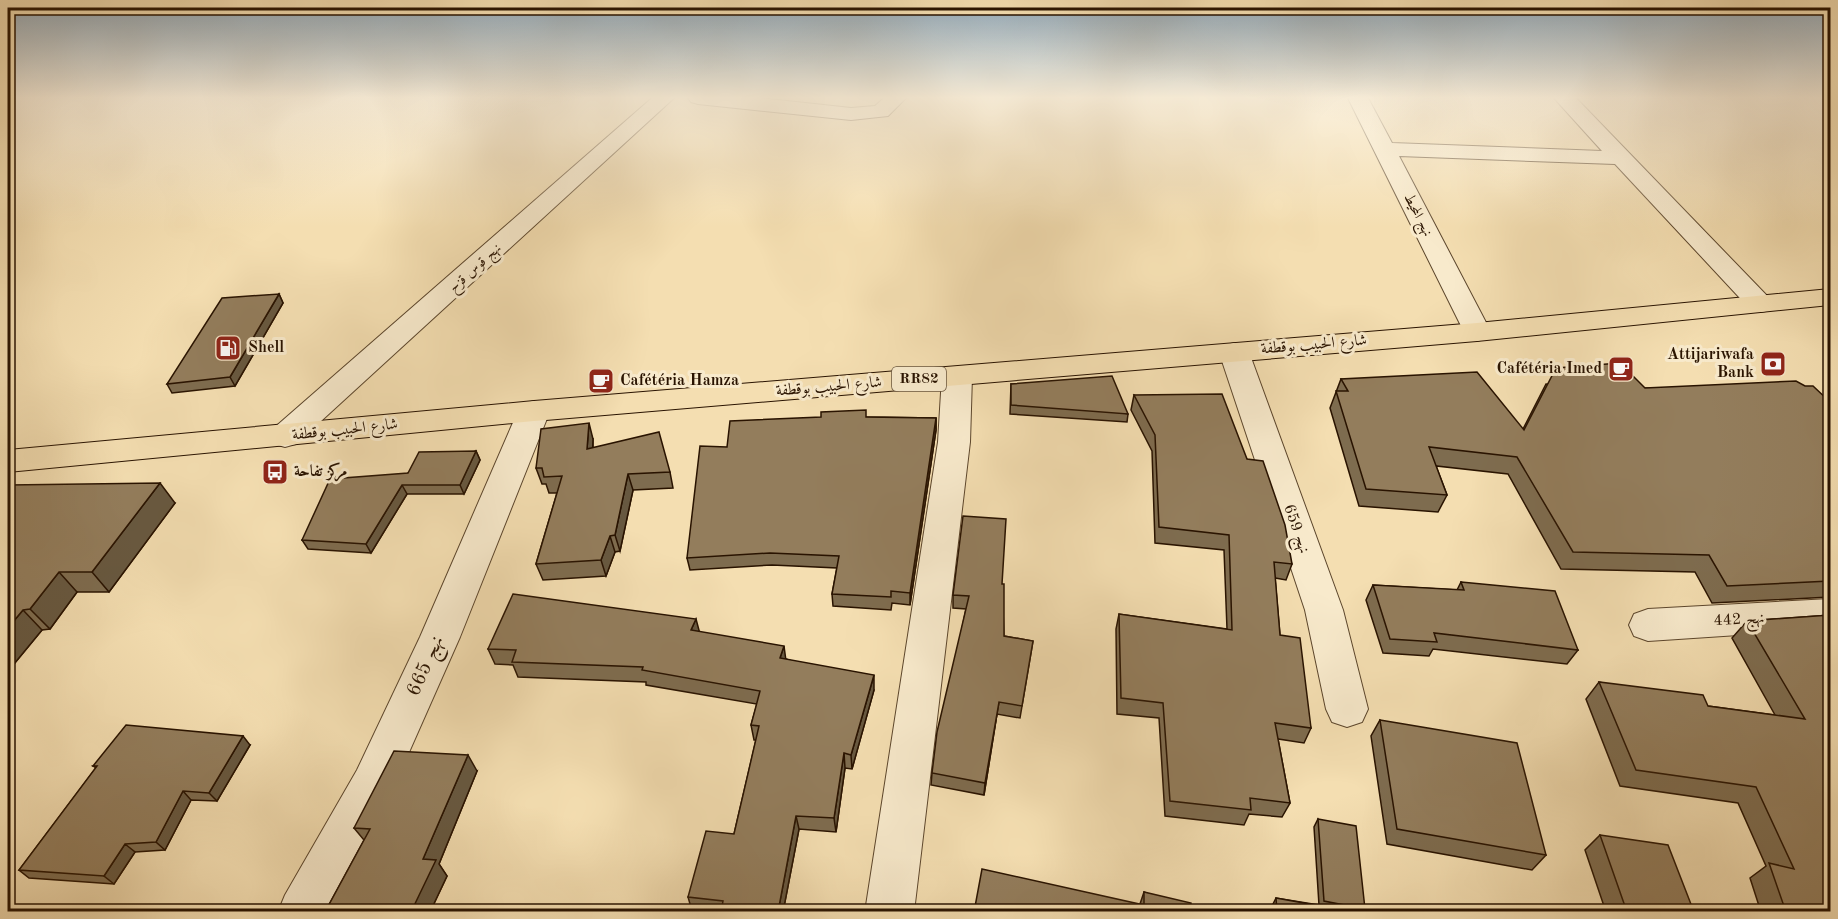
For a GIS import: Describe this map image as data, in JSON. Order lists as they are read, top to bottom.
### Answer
{
  "streets": {
    "main road": ["شارع الحبيب بوقطفة", "RR82"],
    "street": [
      "نهج المحيط",
      "نهج قوس قزح",
      "نهج 659",
      "نهج 442",
      "نهج 665"
    ]
  },
  "crossings": [
    ["نهج المحيط", "شارع الحبيب بوقطفة"],
    ["نهج قوس قزح", "شارع الحبيب بوقطفة"],
    ["شارع الحبيب بوقطفة", "نهج 659"],
    ["شارع الحبيب بوقطفة", "نهج 665"]
  ],
  "places": {
    "fuel station": ["Shell"],
    "bank": ["Attijariwafa Bank"],
    "cafe": ["Cafétéria Imed", "Cafétéria Hamza"],
    "bus stop": ["مركز تفاحة"]
  }
}
